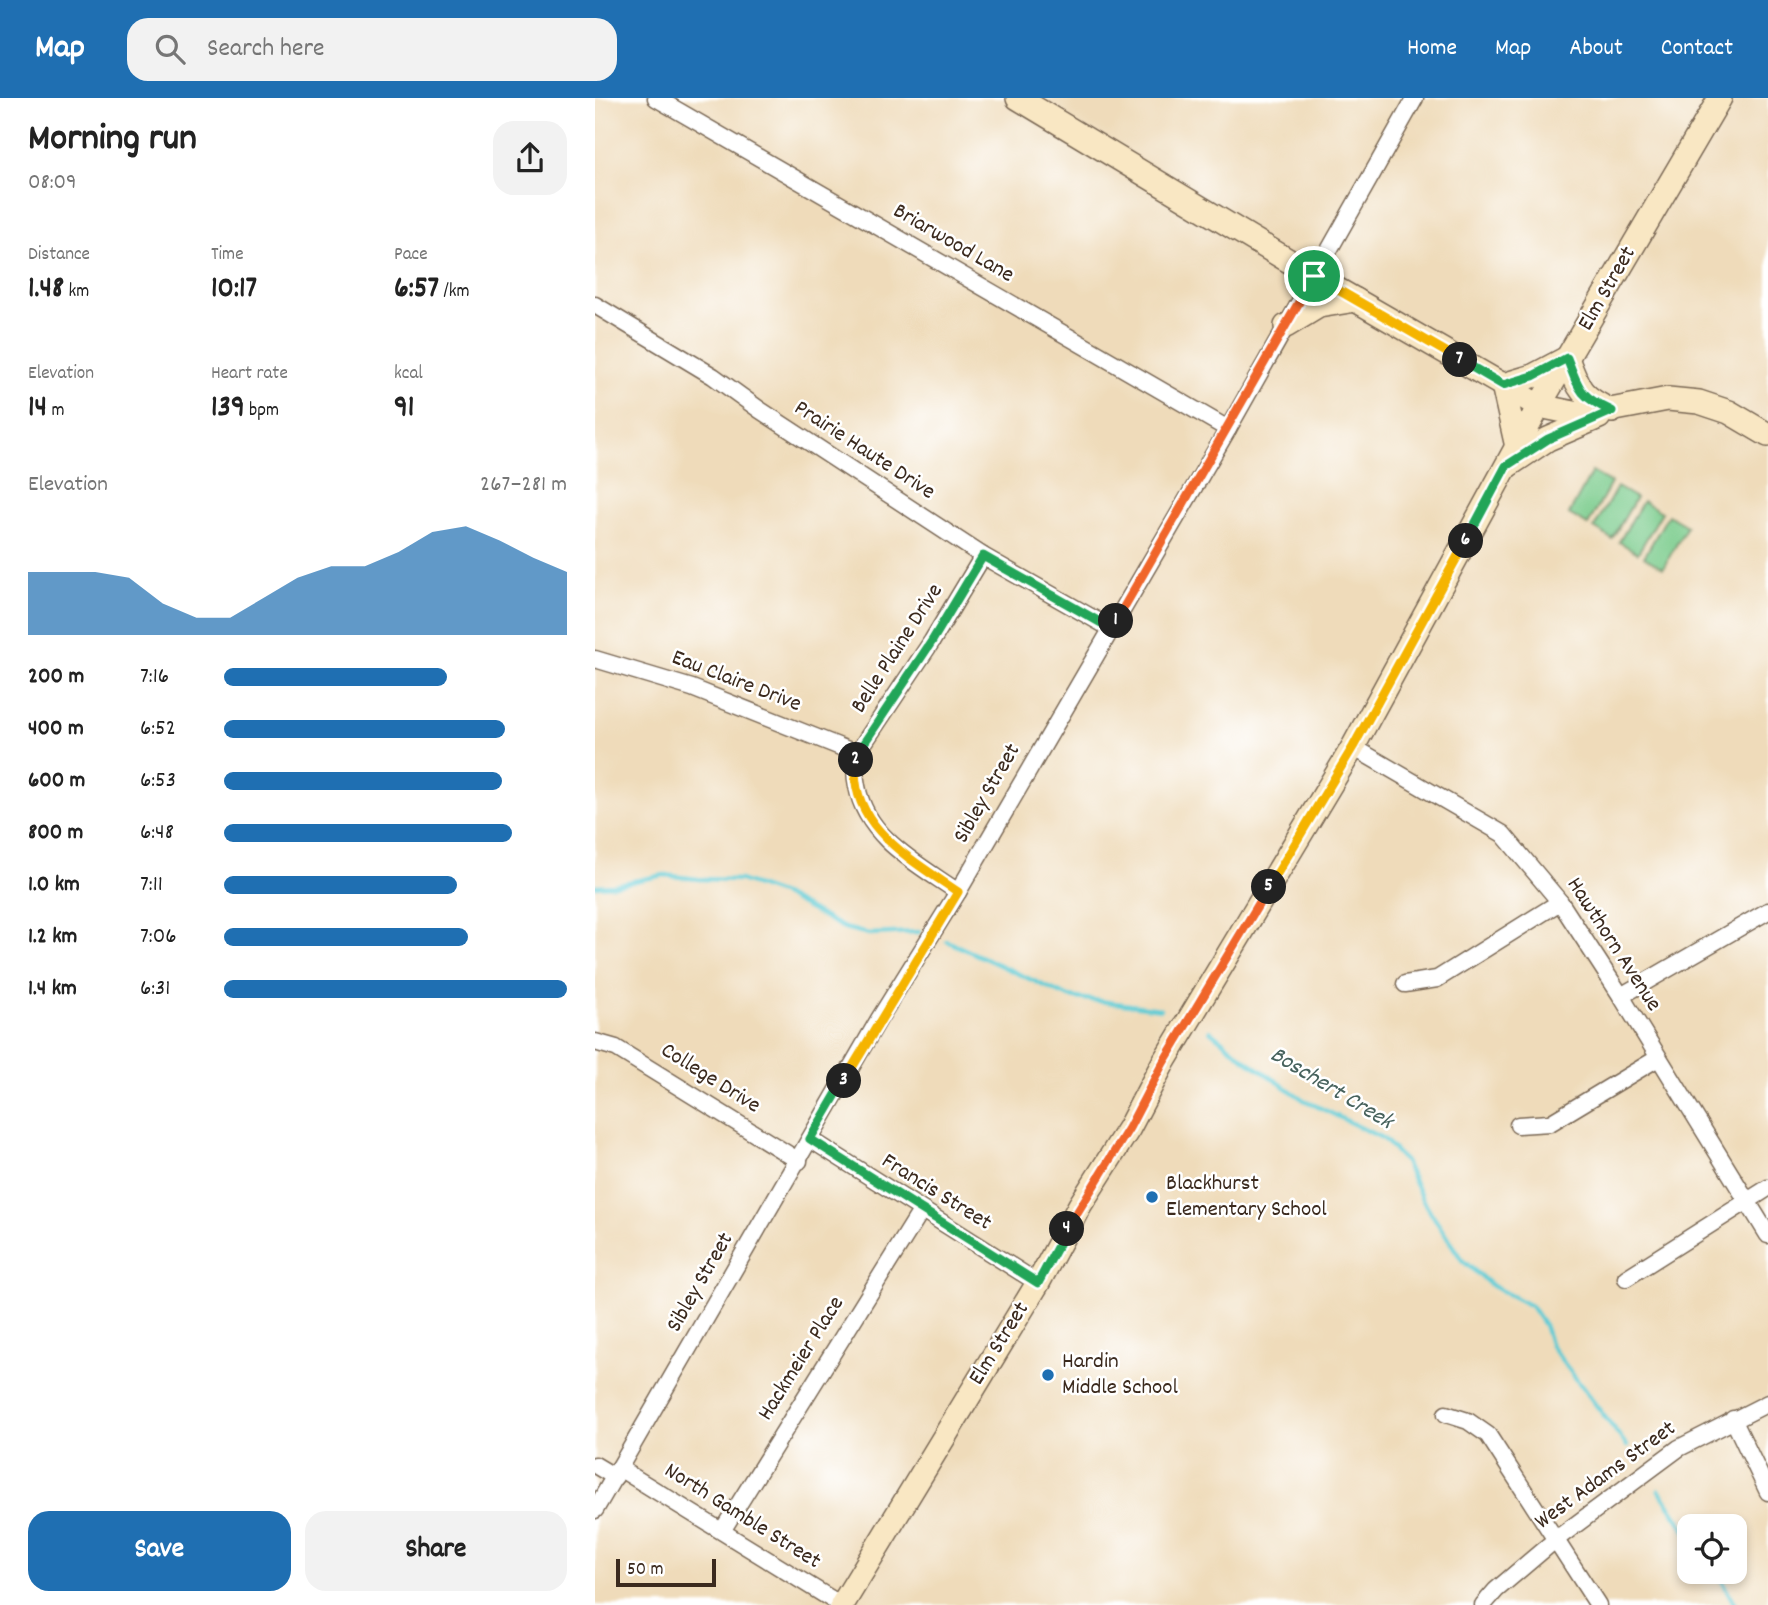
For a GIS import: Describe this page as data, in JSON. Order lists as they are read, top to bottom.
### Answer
{
  "streets": {
    "main road": ["Elm Street"],
    "street": [
      "Briarwood Lane",
      "Prairie Haute Drive",
      "Belle Plaine Drive",
      "Eau Claire Drive",
      "Sibley Street",
      "Hawthorn Avenue",
      "College Drive",
      "Francis Street",
      "Hackmeier Place",
      "West Adams Street",
      "North Gamble Street"
    ]
  },
  "crossings": [
    ["Briarwood Lane", "Sibley Street"],
    ["Elm Street", "Hawthorn Avenue"],
    ["Elm Street", "Francis Street"],
    ["Elm Street", "North Gamble Street"],
    ["Prairie Haute Drive", "Belle Plaine Drive"],
    ["Prairie Haute Drive", "Sibley Street"],
    ["Belle Plaine Drive", "Eau Claire Drive"],
    ["Sibley Street", "College Drive"],
    ["Sibley Street", "Francis Street"],
    ["Sibley Street", "North Gamble Street"],
    ["Francis Street", "Hackmeier Place"],
    ["Hackmeier Place", "North Gamble Street"]
  ],
  "water": ["Boschert Creek"],
  "places": ["Blackhurst Elementary School", "Hardin Middle School"],
  "scale_bar": "50 m",
  "page": {
    "header": "Map",
    "search": "Search here",
    "nav": [
      "Home",
      "Map",
      "About",
      "Contact"
    ],
    "heading": ["Morning run", "08:09"],
    "stats": [
      ["Distance", "1.48 km"],
      ["Time", "10:17"],
      ["Pace", "6:57 /km"],
      ["Elevation", "14 m"],
      ["Heart rate", "139 bpm"],
      ["kcal", "91"]
    ],
    "pins": [
      "7",
      "6",
      "1",
      "2",
      "5",
      "3",
      "4"
    ],
    "chart": ["Elevation", "267–281 m"],
    "list": [
      {
        "name": "200 m",
        "note": "7:16"
      },
      {
        "name": "400 m",
        "note": "6:52"
      },
      {
        "name": "600 m",
        "note": "6:53"
      },
      {
        "name": "800 m",
        "note": "6:48"
      },
      {
        "name": "1.0 km",
        "note": "7:11"
      },
      {
        "name": "1.2 km",
        "note": "7:06"
      },
      {
        "name": "1.4 km",
        "note": "6:31"
      }
    ],
    "buttons": ["Save", "Share"],
    "scale": "50 m"
  }
}
